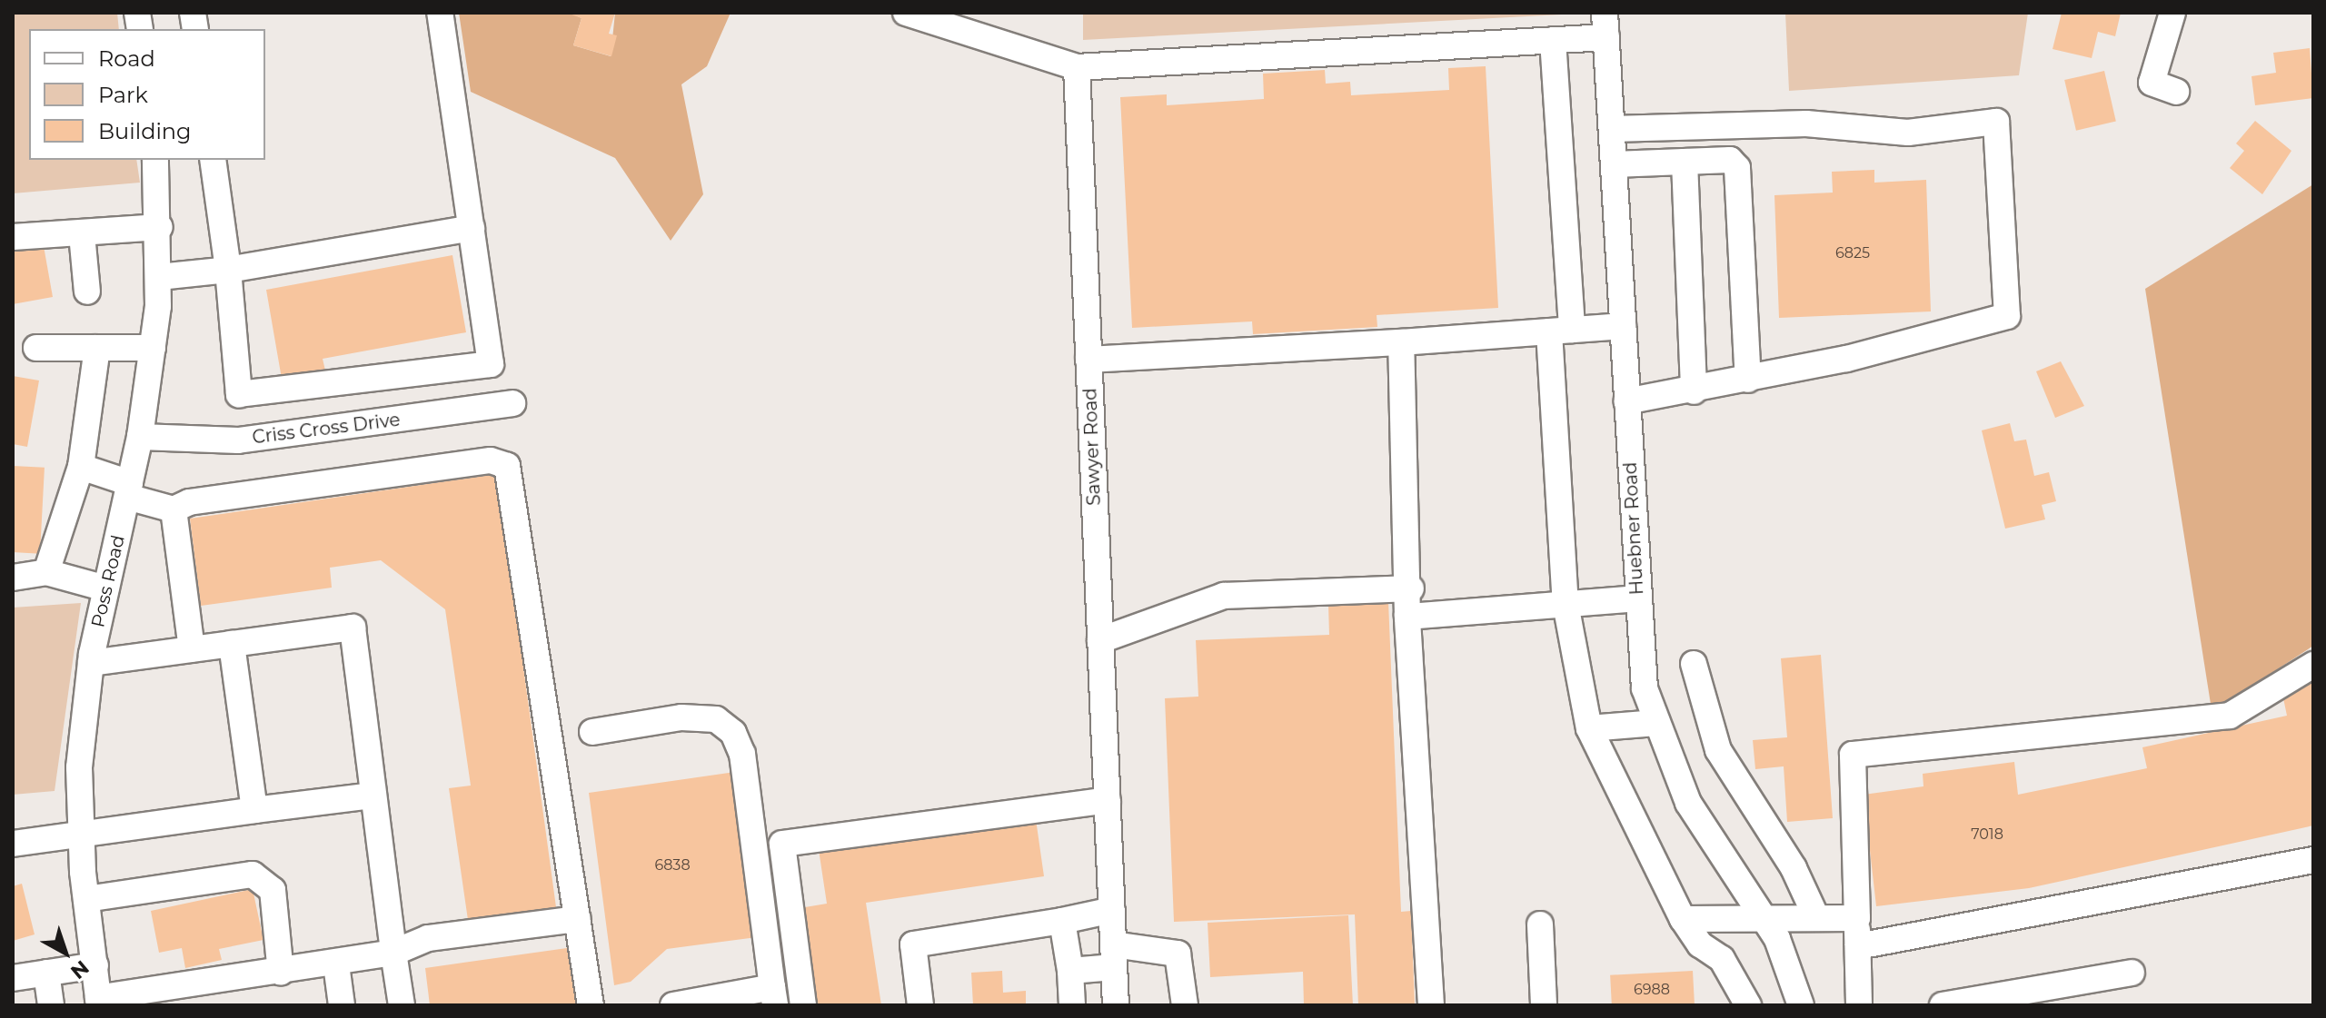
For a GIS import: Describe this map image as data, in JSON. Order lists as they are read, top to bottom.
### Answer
{
  "streets": {
    "street": [
      "Criss Cross Drive",
      "Sawyer Road",
      "Huebner Road",
      "Poss Road"
    ]
  },
  "crossings": [
    ["Criss Cross Drive", "Poss Road"]
  ],
  "house_numbers": [
    "6825",
    "7018",
    "6838",
    "6988"
  ],
  "legend": ["Road", "Park", "Building"],
  "north": "bottom right"
}
